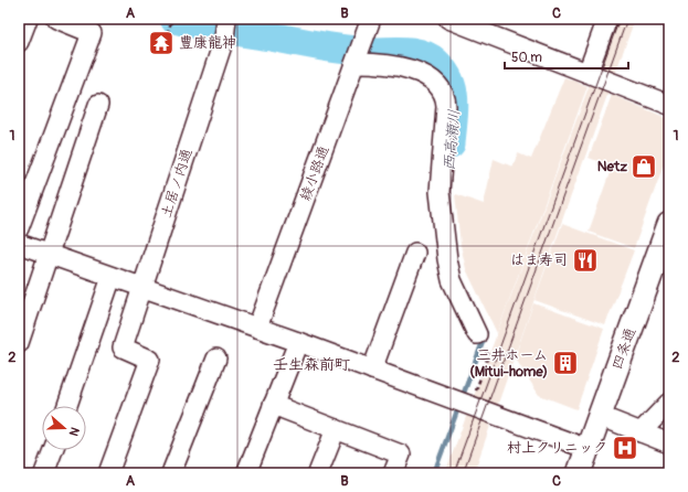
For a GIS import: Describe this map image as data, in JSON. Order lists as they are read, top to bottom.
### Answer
{
  "streets": {
    "main road": ["四条通"],
    "street": ["綾小路通", "土居ノ内通"]
  },
  "districts": ["壬生森前町"],
  "water": ["西高瀬川"],
  "places": {
    "temple": ["豊康龍神"],
    "shop": ["Netz"],
    "restaurant": ["はま寿司"],
    "building": ["三井ホーム (Mitui-home)"],
    "hospital": ["村上クリニック"]
  },
  "scale_bar": "50 m",
  "north": "right",
  "grid": {
    "columns": ["A", "B", "C"],
    "rows": ["1", "2"]
  }
}
